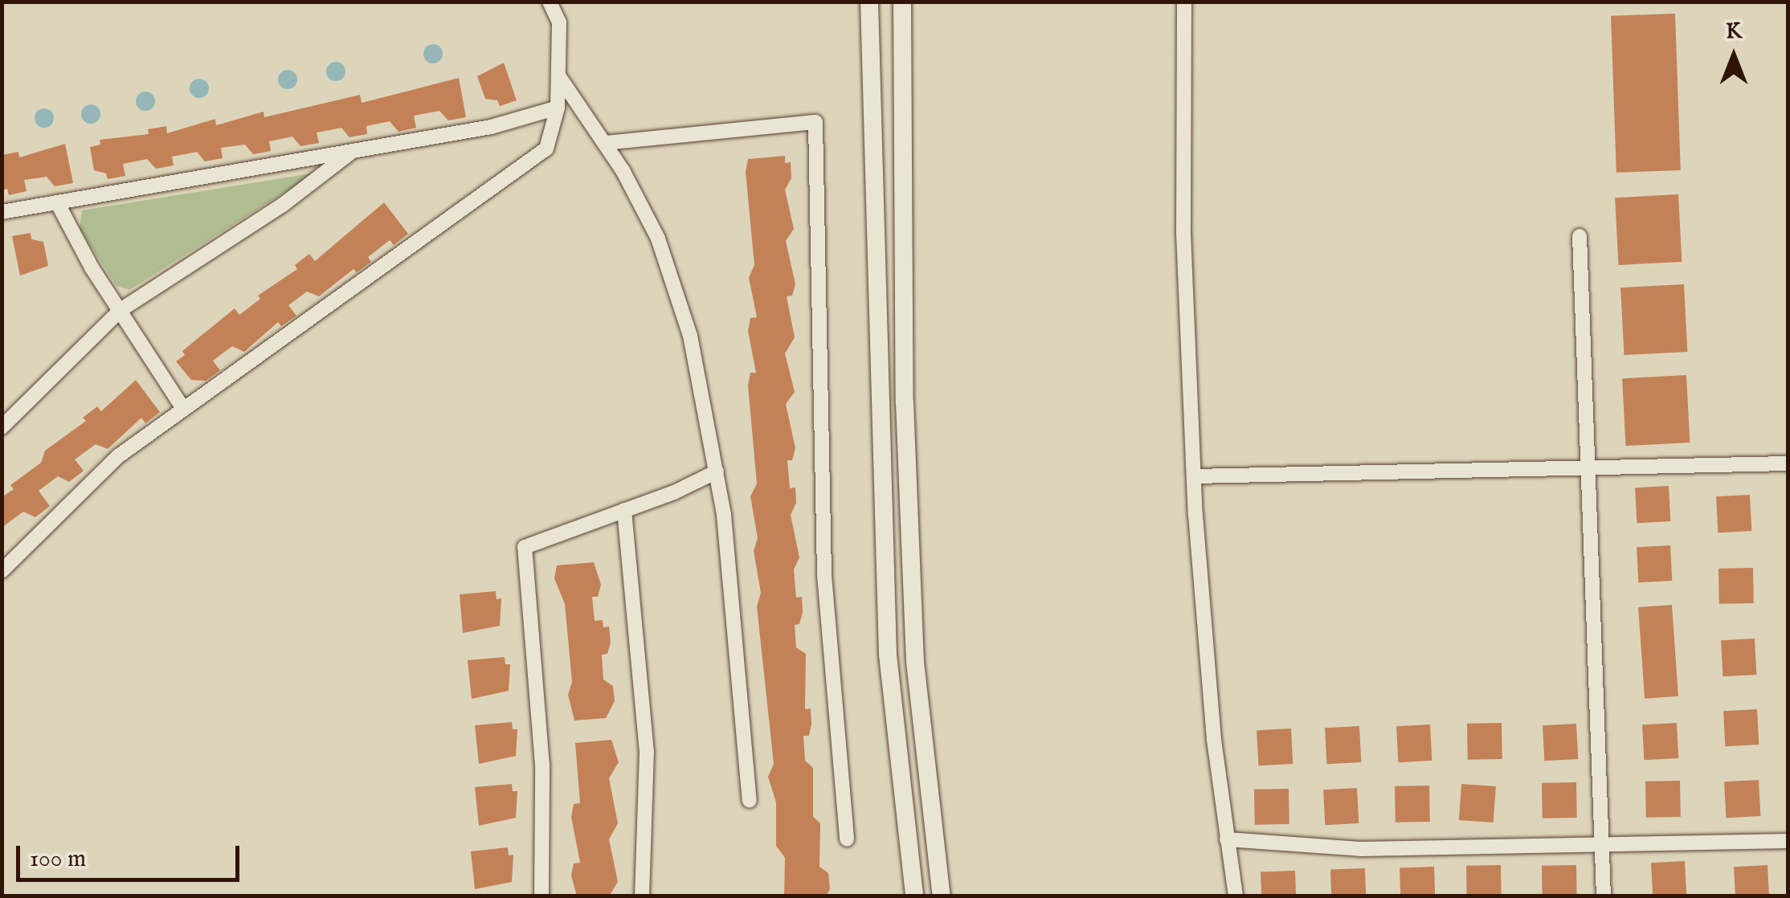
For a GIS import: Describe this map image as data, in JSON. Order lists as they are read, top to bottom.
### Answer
{
  "scale_bar": "100 m",
  "north": "top"
}
